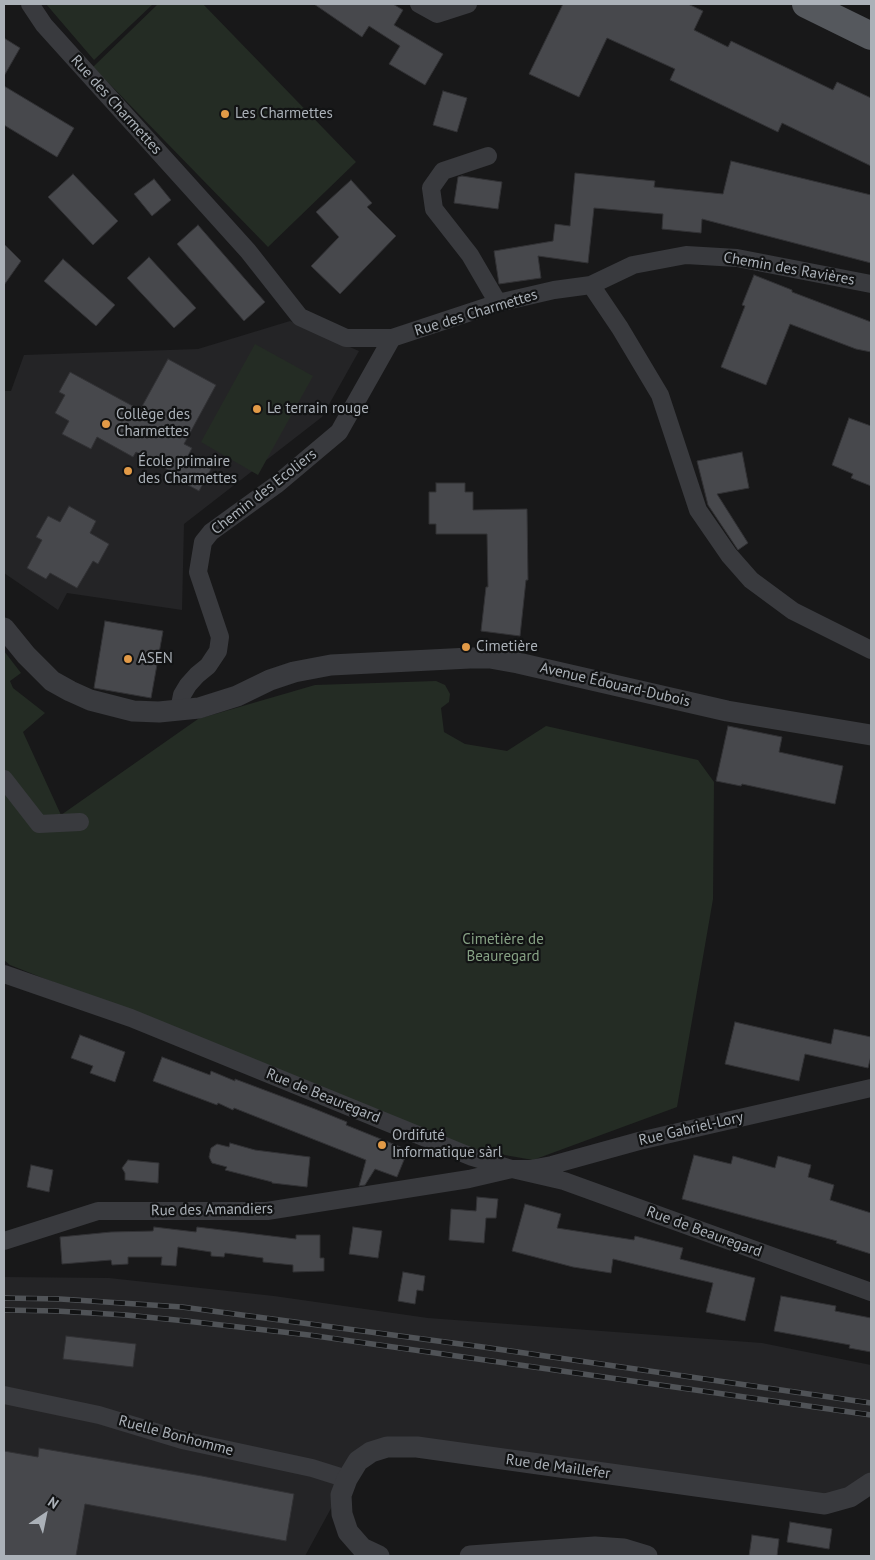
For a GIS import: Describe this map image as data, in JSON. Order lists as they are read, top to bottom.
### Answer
{
  "streets": {
    "street": [
      "Rue des Charmettes",
      "Chemin des Ravières",
      "Chemin des Ecoliers",
      "Avenue Édouard-Dubois",
      "Rue de Beauregard",
      "Rue Gabriel-Lory",
      "Rue des Amandiers",
      "Ruelle Bonhomme",
      "Rue de Maillefer"
    ]
  },
  "crossings": [
    ["Rue des Charmettes", "Chemin des Ravières"],
    ["Rue des Charmettes", "Chemin des Ecoliers"],
    ["Chemin des Ecoliers", "Avenue Édouard-Dubois"],
    ["Rue de Beauregard", "Rue Gabriel-Lory"],
    ["Rue de Beauregard", "Rue des Amandiers"],
    ["Rue Gabriel-Lory", "Rue des Amandiers"],
    ["Ruelle Bonhomme", "Rue de Maillefer"]
  ],
  "parks": ["Cimetière de Beauregard"],
  "places": [
    "Les Charmettes",
    "Le terrain rouge",
    "Collège des Charmettes",
    "École primaire des Charmettes",
    "Cimetière",
    "ASEN",
    "Ordifuté Informatique sàrl"
  ],
  "north": "top right"
}
